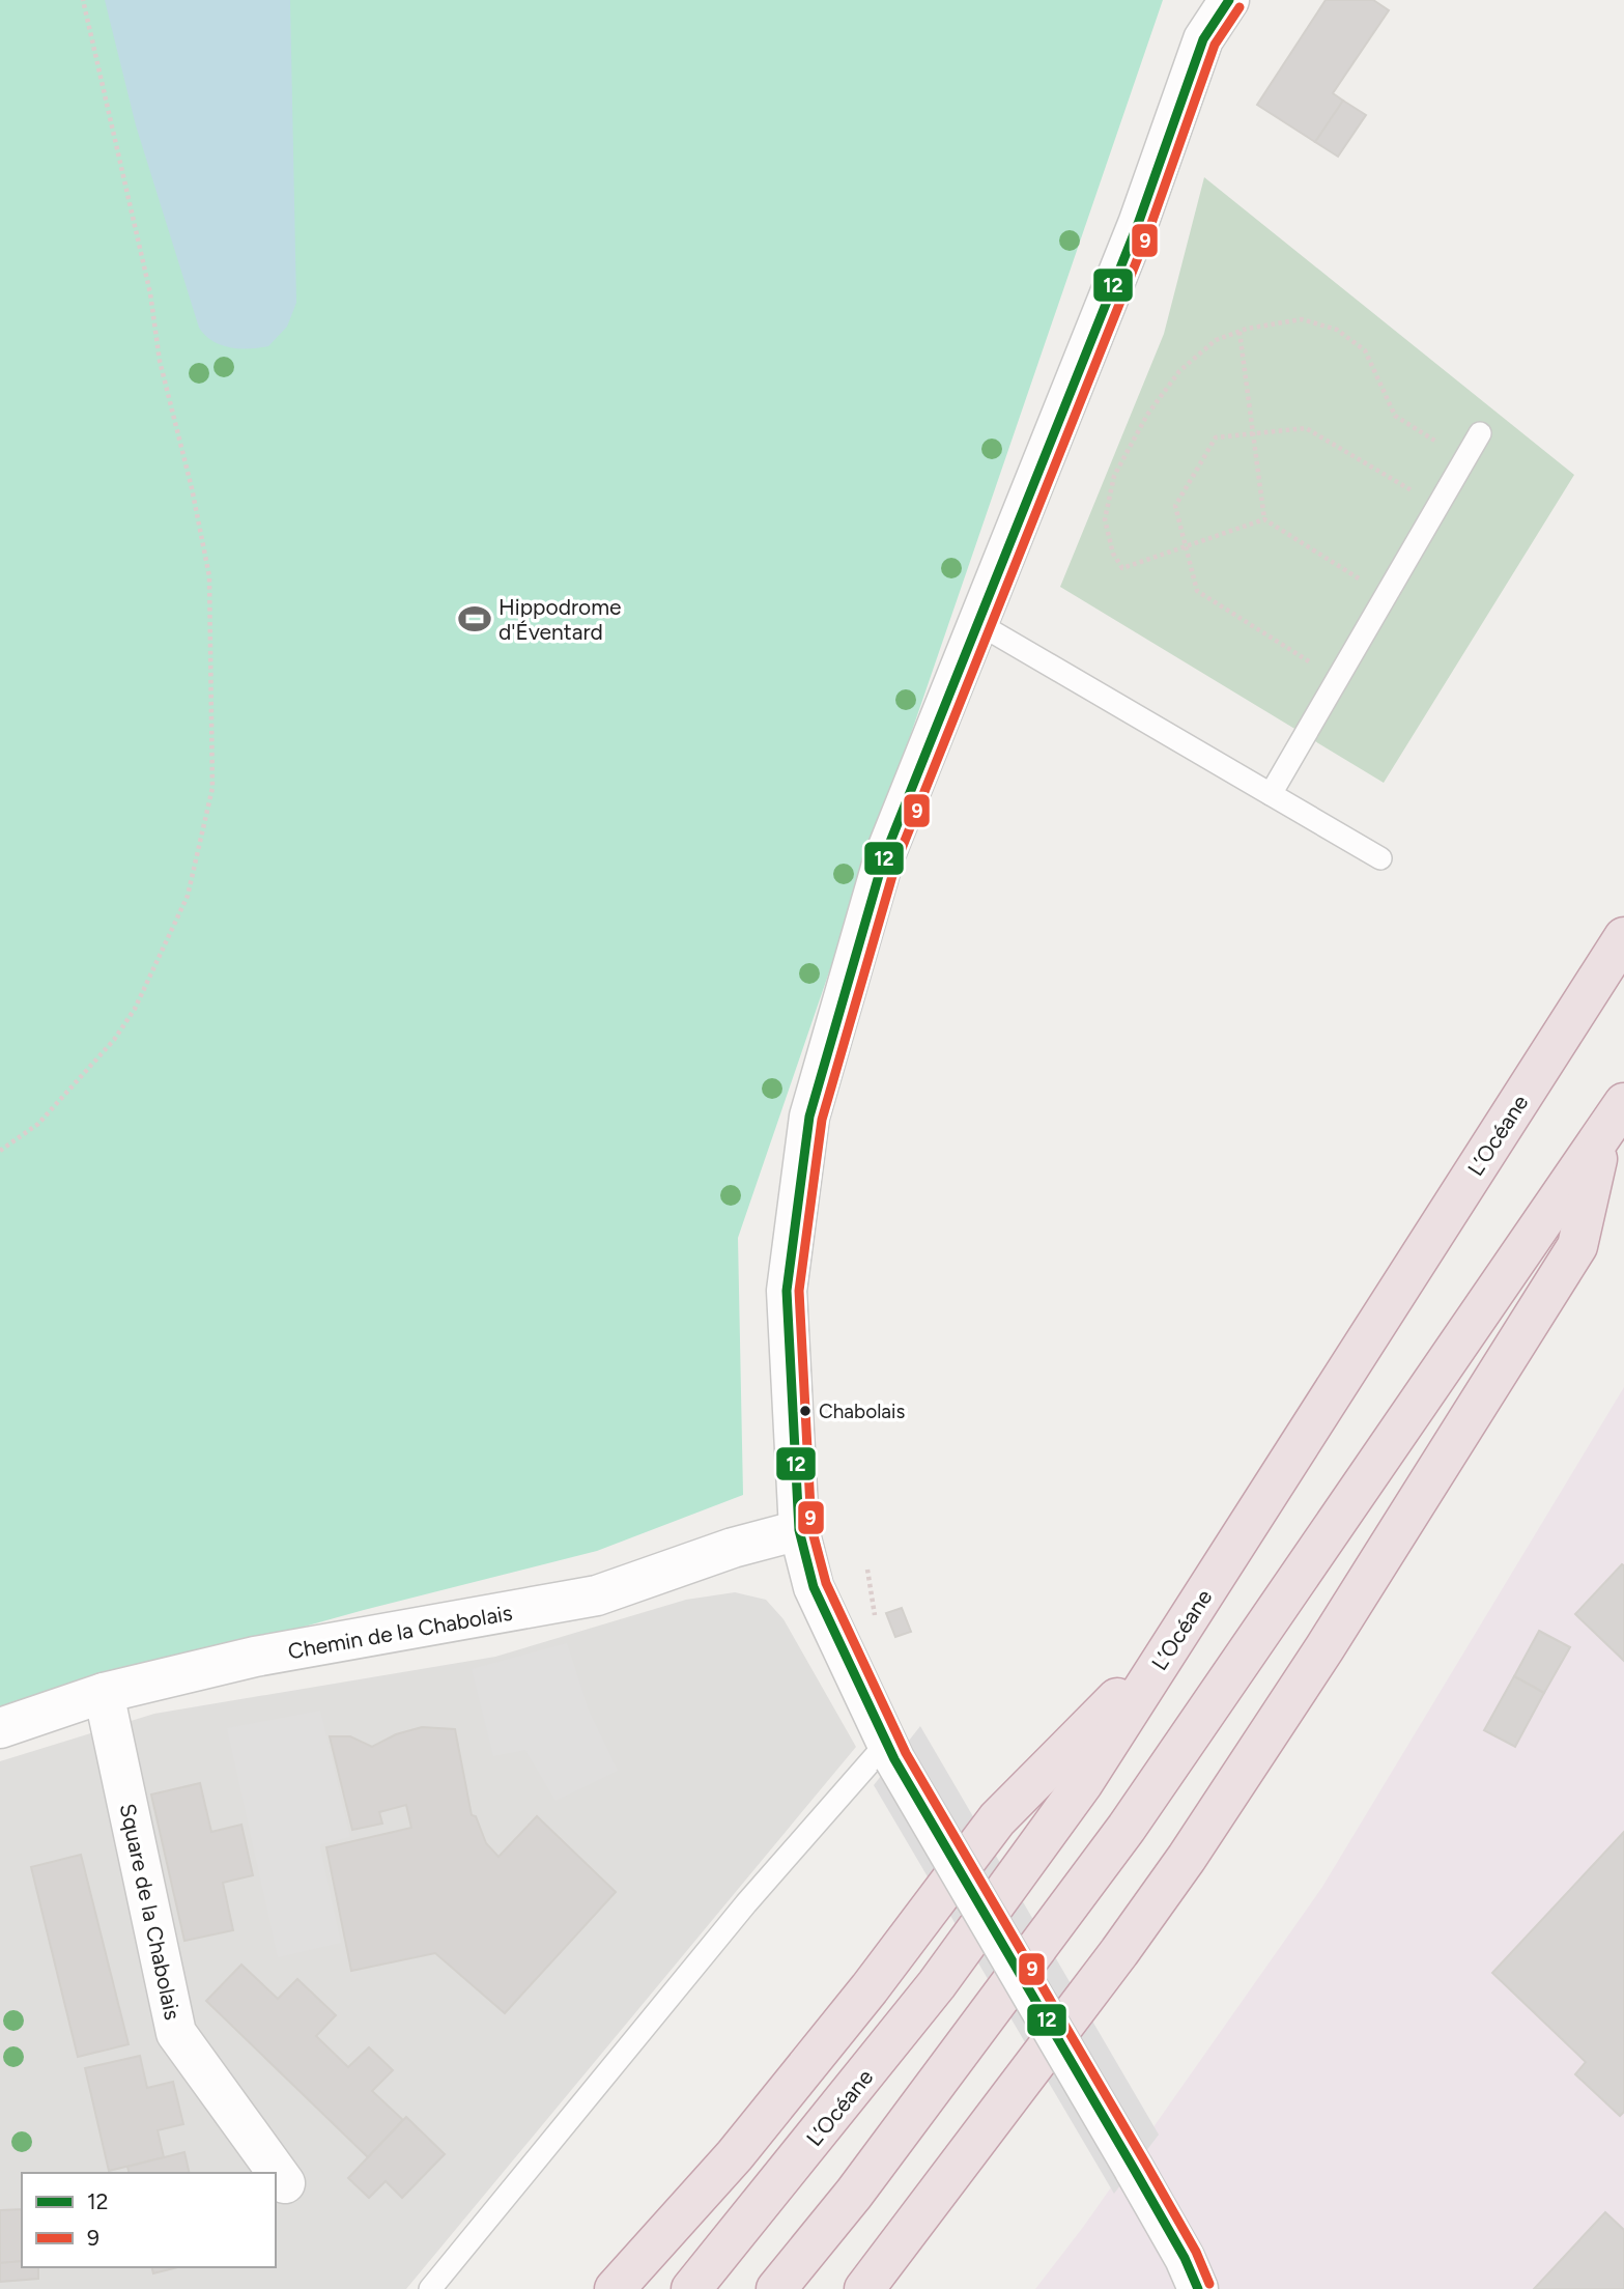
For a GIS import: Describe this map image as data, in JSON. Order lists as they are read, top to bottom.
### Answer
{
  "streets": {
    "highway": ["L’Océane"],
    "street": ["Chemin de la Chabolais", "Square de la Chabolais"]
  },
  "crossings": [
    ["Chemin de la Chabolais", "Square de la Chabolais"]
  ],
  "places": {
    "sports": ["Hippodrome d'Éventard"],
    "other": ["Chabolais"]
  },
  "lines": ["transit line 12", "transit line 9"],
  "legend": ["12", "9"]
}
